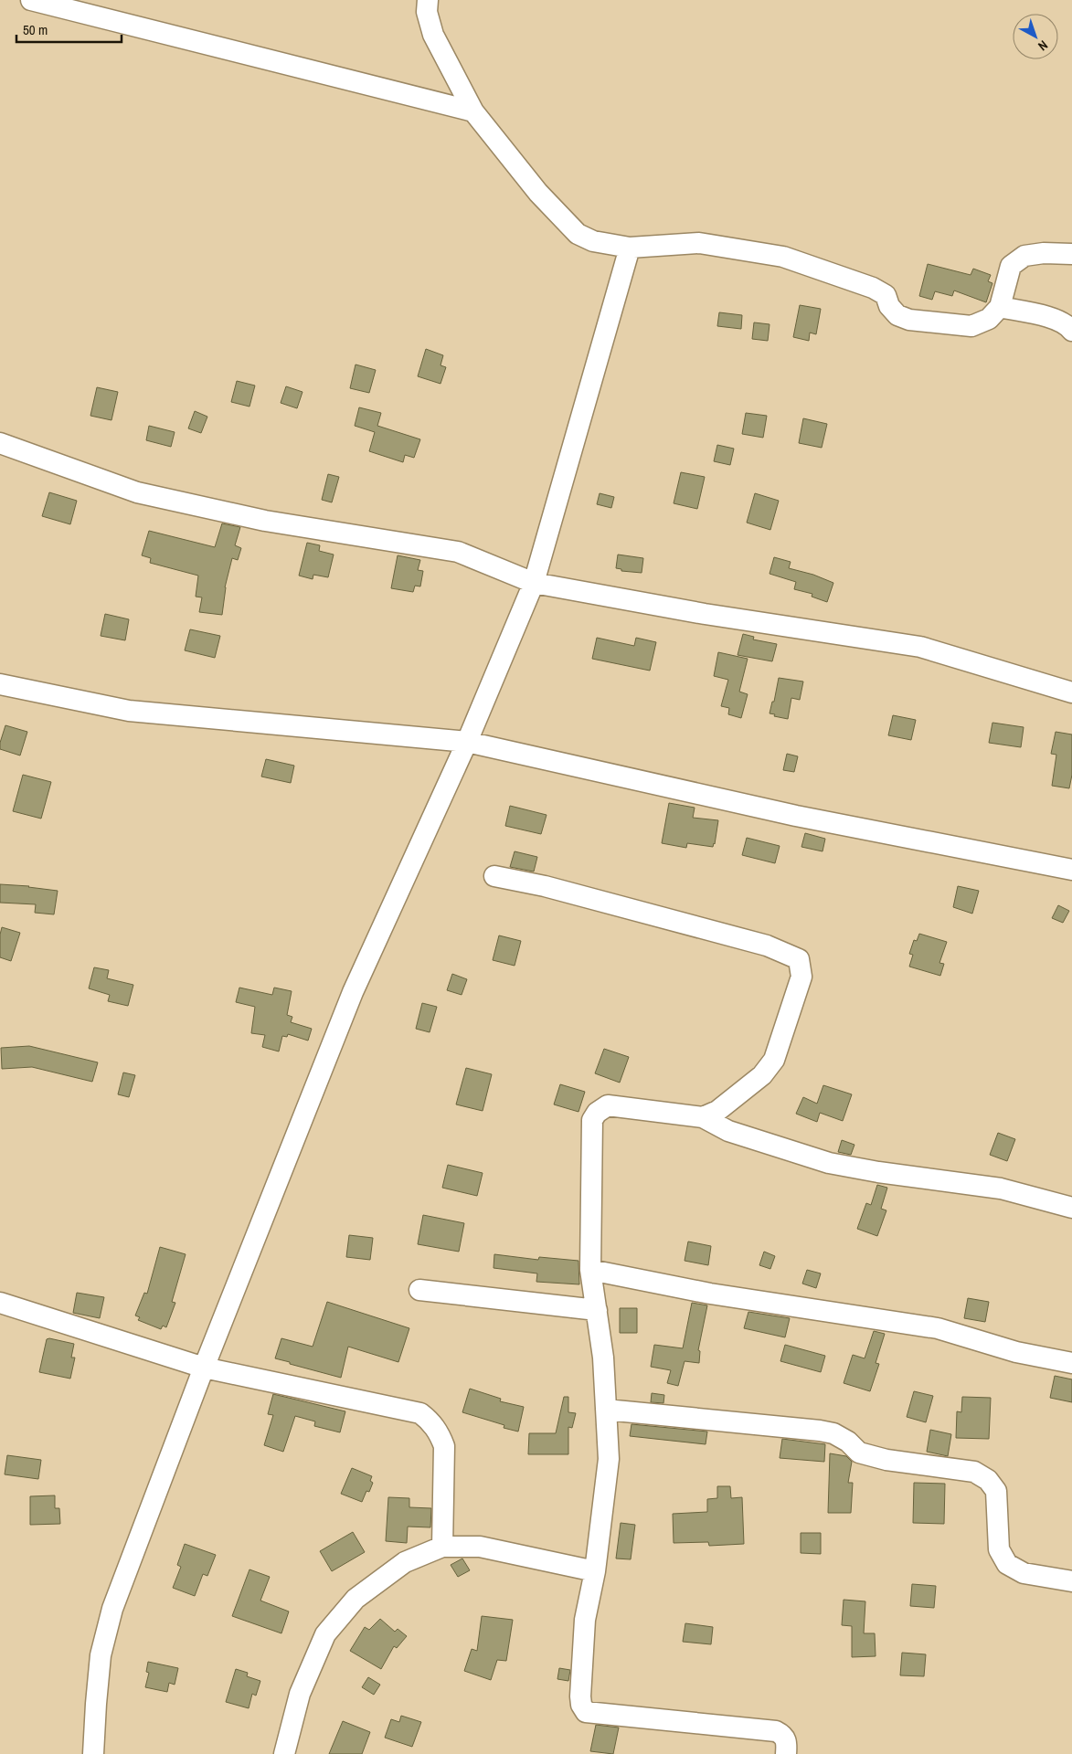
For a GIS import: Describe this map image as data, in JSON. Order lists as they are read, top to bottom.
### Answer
{
  "scale_bar": "50 m",
  "north": "bottom right"
}
